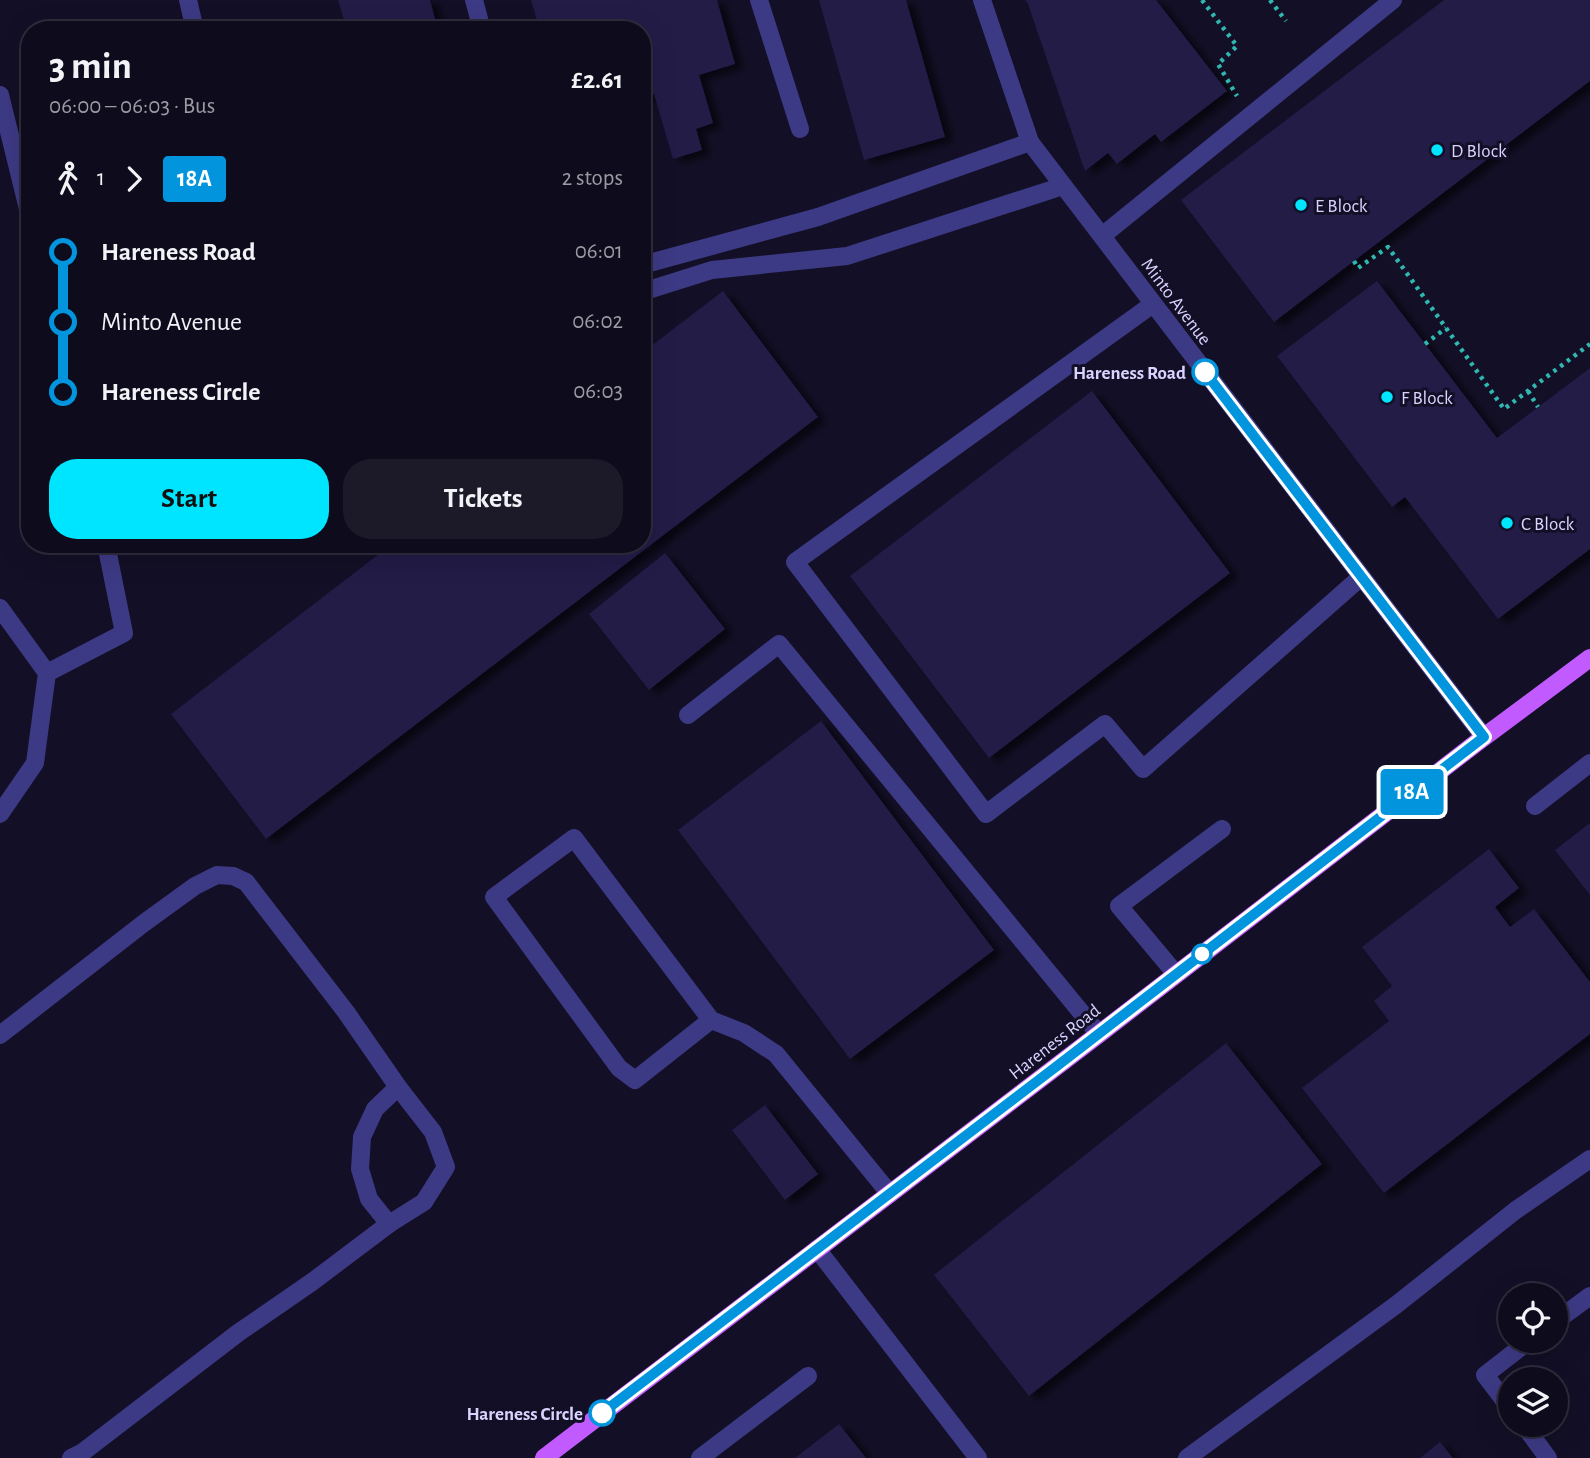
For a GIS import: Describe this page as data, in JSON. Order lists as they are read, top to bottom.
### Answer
{
  "streets": {
    "main road": ["Hareness Road"],
    "street": ["Minto Avenue"]
  },
  "crossings": [
    ["Minto Avenue", "Hareness Road"]
  ],
  "places": [
    "D Block",
    "E Block",
    "Hareness Road",
    "F Block",
    "C Block",
    "Hareness Circle"
  ],
  "lines": ["bus line 18A"],
  "page": {
    "on_map": "18A",
    "heading": ["3 min", "06:00 – 06:03 · Bus", "£2.61"],
    "legs": ["1", "18A", "2 stops"],
    "list": [
      {
        "name": "Hareness Road",
        "value": "06:01"
      },
      {
        "name": "Minto Avenue",
        "value": "06:02"
      },
      {
        "name": "Hareness Circle",
        "value": "06:03"
      }
    ],
    "buttons": ["Start", "Tickets"]
  }
}
